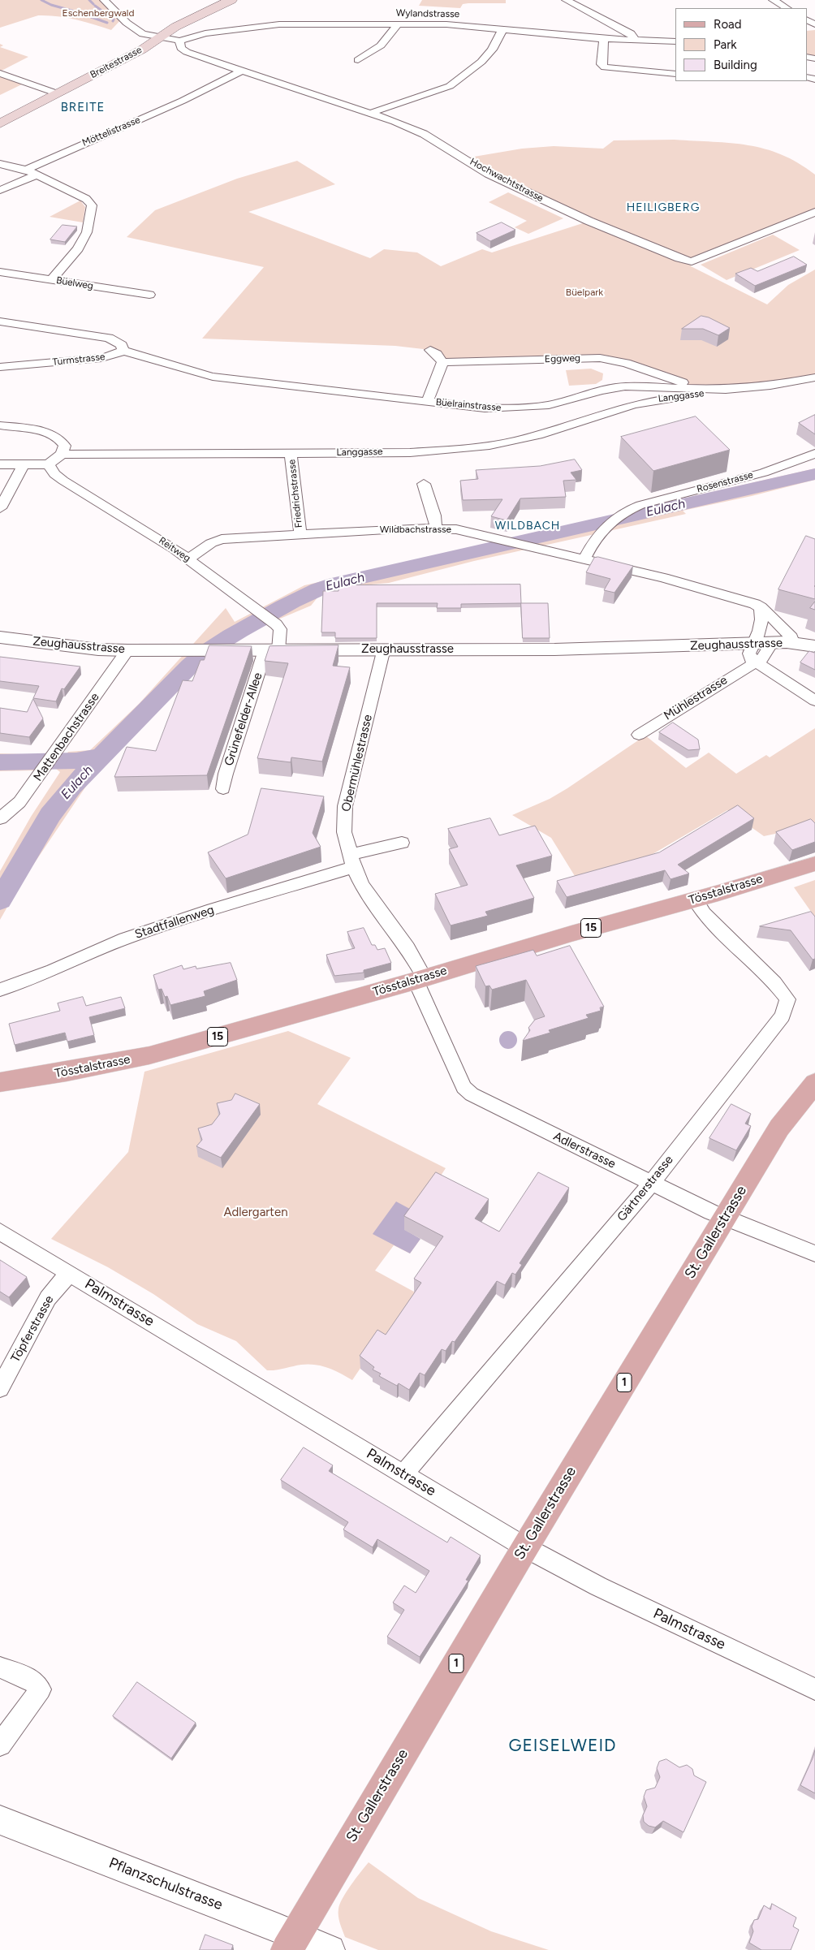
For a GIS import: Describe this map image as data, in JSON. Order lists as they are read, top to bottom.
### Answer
{
  "streets": {
    "main road": [
      "Breitestrasse",
      "Tösstalstrasse",
      "15",
      "St. Gallerstrasse",
      "1"
    ],
    "street": [
      "Wylandstrasse",
      "Möttelistrasse",
      "Hochwachtstrasse",
      "Büelweg",
      "Eggweg",
      "Turmstrasse",
      "Langgasse",
      "Büelrainstrasse",
      "Rosenstrasse",
      "Friedrichstrasse",
      "Wildbachstrasse",
      "Reitweg",
      "Zeughausstrasse",
      "Mühlestrasse",
      "Grünefelder-Allee",
      "Mattenbachstrasse",
      "Obermühlestrasse",
      "Stadtfallenweg",
      "Adlerstrasse",
      "Gärtnerstrasse",
      "Palmstrasse",
      "Töpferstrasse",
      "Pflanzschulstrasse"
    ]
  },
  "crossings": [
    ["Wylandstrasse", "Hochwachtstrasse"],
    ["Möttelistrasse", "Hochwachtstrasse"],
    ["Eggweg", "Büelrainstrasse"],
    ["Turmstrasse", "Büelrainstrasse"],
    ["Langgasse", "Büelrainstrasse"],
    ["Langgasse", "Friedrichstrasse"],
    ["Rosenstrasse", "Wildbachstrasse"],
    ["Friedrichstrasse", "Wildbachstrasse"],
    ["Wildbachstrasse", "Reitweg"],
    ["Wildbachstrasse", "Zeughausstrasse"],
    ["Reitweg", "Zeughausstrasse"],
    ["Reitweg", "Grünefelder-Allee"],
    ["Zeughausstrasse", "Grünefelder-Allee"],
    ["Zeughausstrasse", "Mattenbachstrasse"],
    ["Zeughausstrasse", "Obermühlestrasse"],
    ["Obermühlestrasse", "Tösstalstrasse"],
    ["Obermühlestrasse", "Stadtfallenweg"],
    ["Obermühlestrasse", "Adlerstrasse"],
    ["Tösstalstrasse", "Adlerstrasse"],
    ["Tösstalstrasse", "Gärtnerstrasse"],
    ["Adlerstrasse", "Gärtnerstrasse"],
    ["Adlerstrasse", "St. Gallerstrasse"],
    ["Gärtnerstrasse", "Palmstrasse"],
    ["St. Gallerstrasse", "Palmstrasse"],
    ["St. Gallerstrasse", "Pflanzschulstrasse"],
    ["Palmstrasse", "Töpferstrasse"]
  ],
  "districts": [
    "BREITE",
    "HEILIGBERG",
    "WILDBACH",
    "GEISELWEID"
  ],
  "water": ["Eulach"],
  "parks": ["Eschenbergwald", "Büelpark", "Adlergarten"],
  "legend": ["Road", "Park", "Building"]
}
